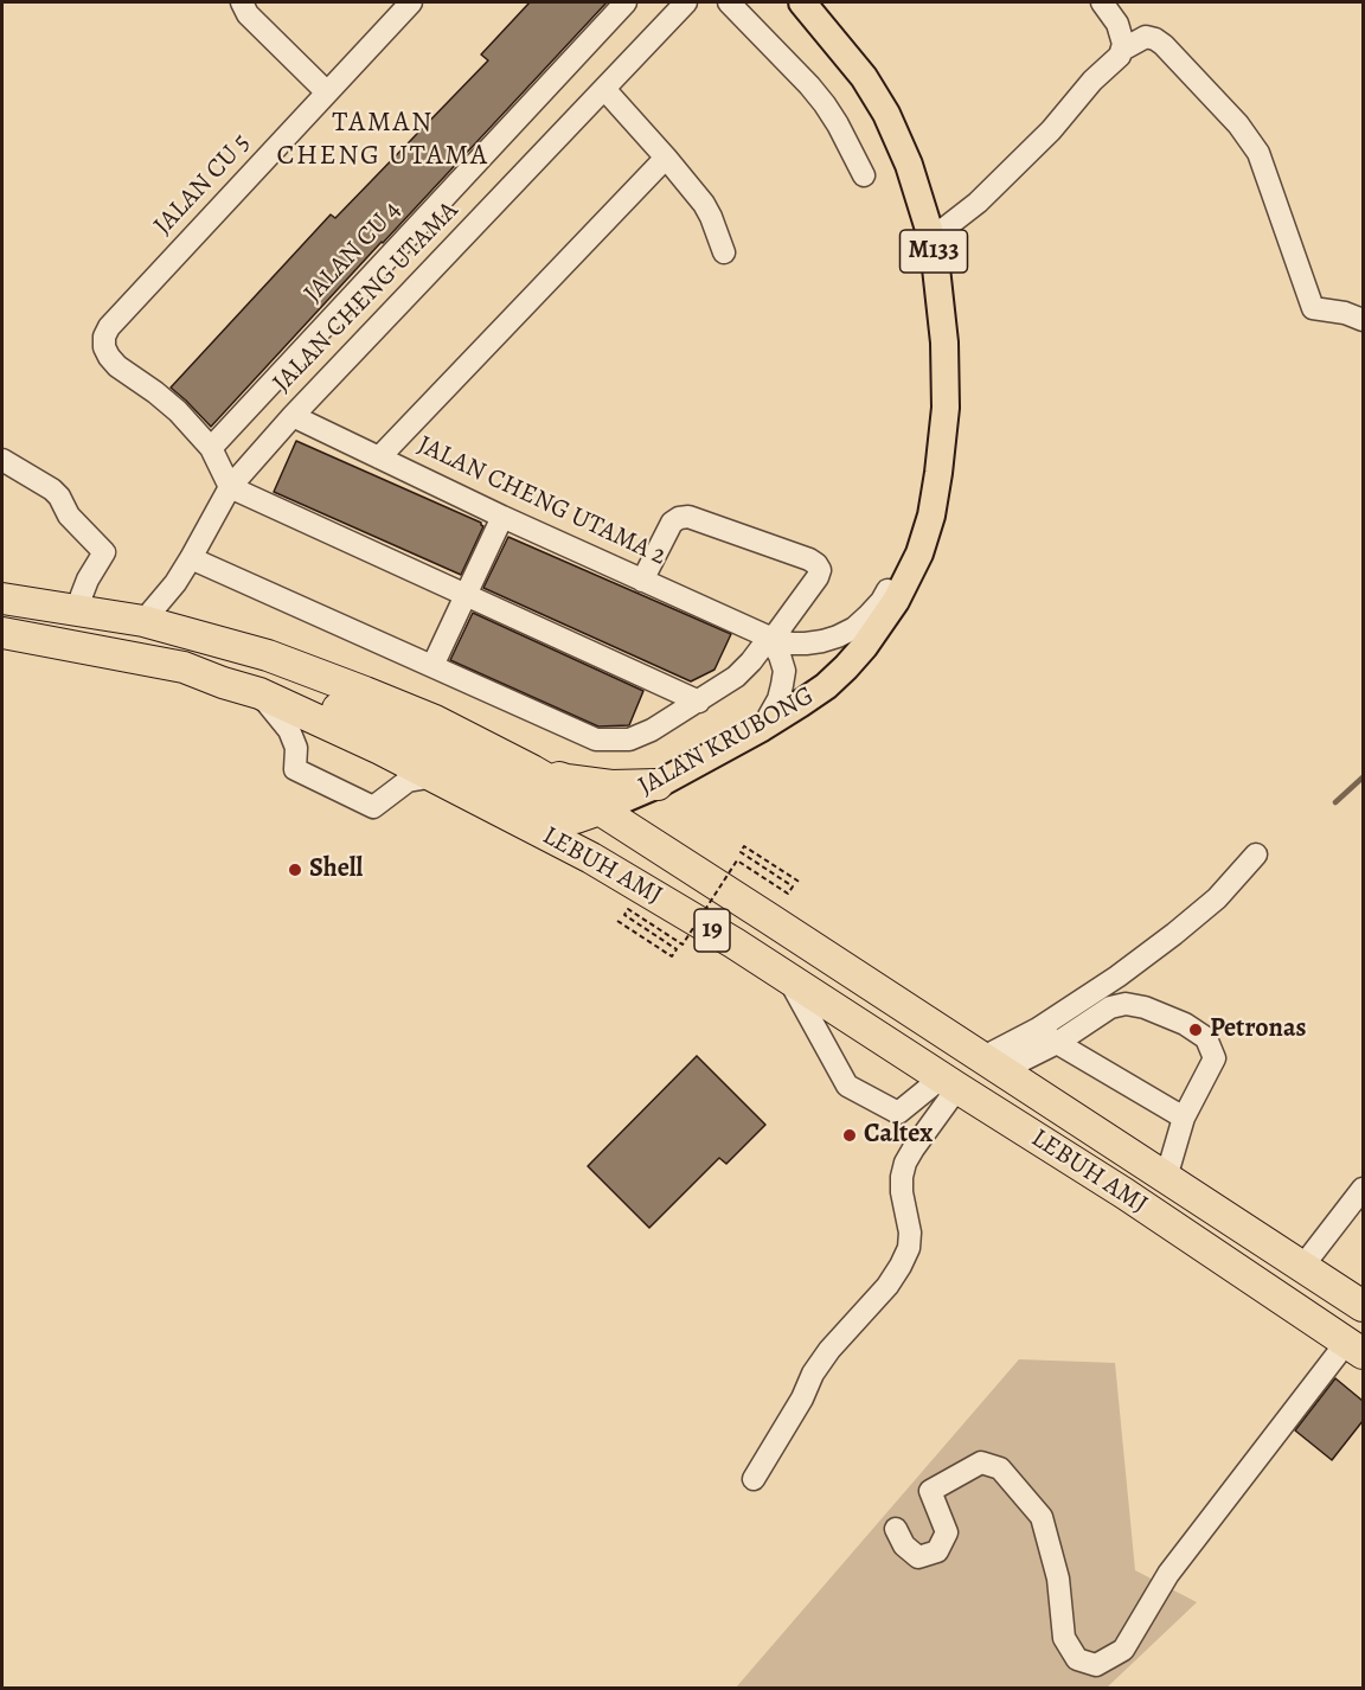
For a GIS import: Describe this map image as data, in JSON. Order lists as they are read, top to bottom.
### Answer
{
  "streets": {
    "highway": ["LEBUH AMJ", "19"],
    "main road": ["M133", "JALAN KRUBONG"],
    "street": [
      "JALAN CU 5",
      "JALAN CU 4",
      "JALAN CHENG UTAMA",
      "JALAN CHENG UTAMA 2"
    ]
  },
  "crossings": [
    ["JALAN CU 5", "JALAN CU 4"],
    ["JALAN CHENG UTAMA", "JALAN CHENG UTAMA 2"],
    ["JALAN CHENG UTAMA", "LEBUH AMJ"],
    ["JALAN CHENG UTAMA 2", "JALAN KRUBONG"],
    ["JALAN KRUBONG", "LEBUH AMJ"]
  ],
  "districts": ["TAMAN CHENG UTAMA"],
  "places": ["Shell", "Petronas", "Caltex"]
}
